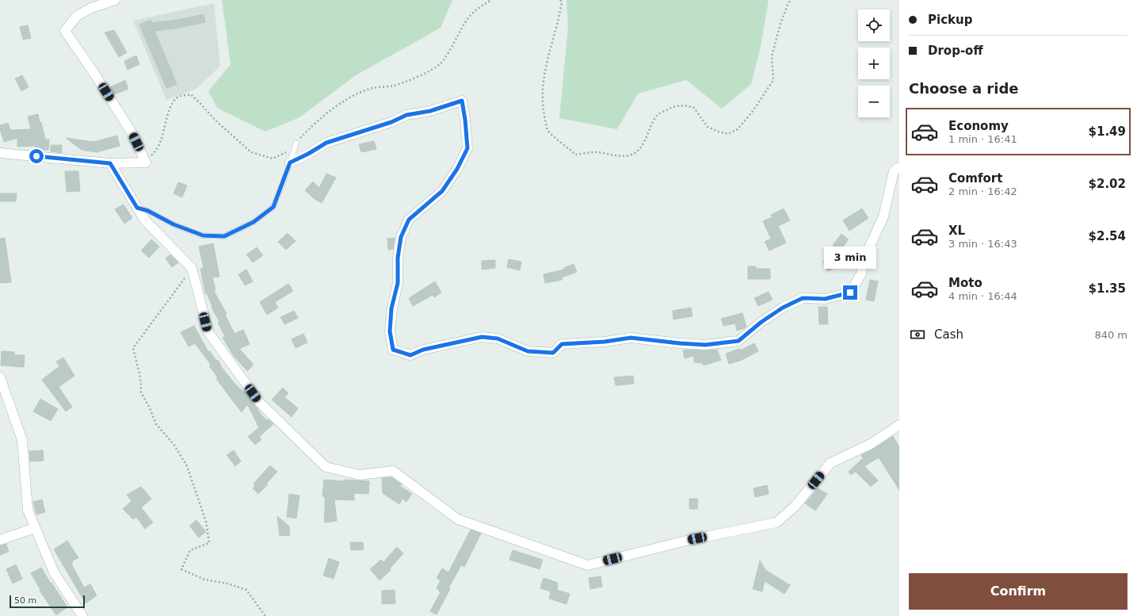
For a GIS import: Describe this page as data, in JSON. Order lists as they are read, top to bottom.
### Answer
{
  "scale_bar": "50 m",
  "page": {
    "banner": ["Pickup", "Drop-off"],
    "map_buttons": ["+", "−"],
    "heading": "Choose a ride",
    "list": [
      {
        "name": "Economy",
        "note": "1 min · 16:41",
        "value": "$1.49"
      },
      {
        "name": "Comfort",
        "note": "2 min · 16:42",
        "value": "$2.02"
      },
      {
        "name": "XL",
        "note": "3 min · 16:43",
        "value": "$2.54"
      },
      {
        "name": "Moto",
        "note": "4 min · 16:44",
        "value": "$1.35"
      }
    ],
    "bubble": "3 min",
    "pay": ["Cash", "840 m"],
    "buttons": "Confirm",
    "scale": "50 m"
  }
}
